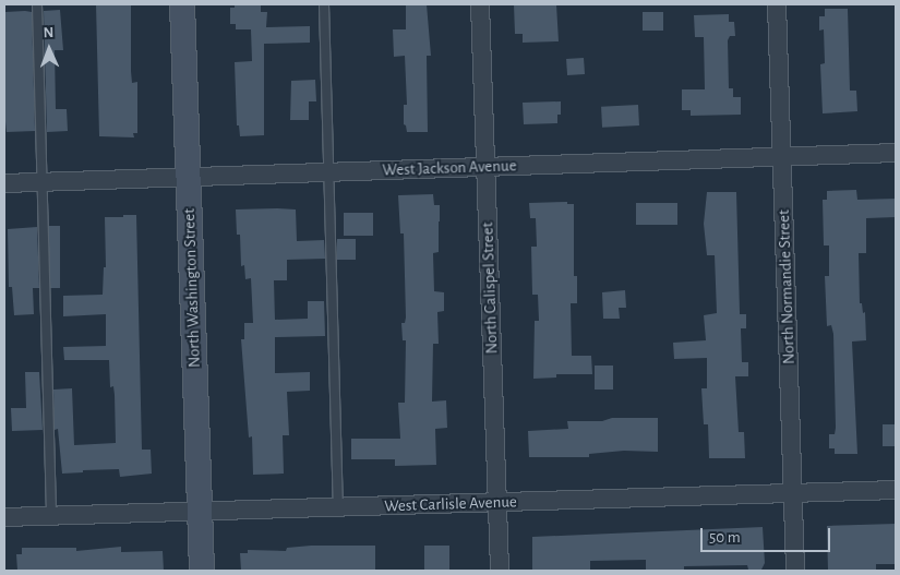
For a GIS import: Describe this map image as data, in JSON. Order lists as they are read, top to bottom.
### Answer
{
  "streets": {
    "main road": ["North Washington Street"],
    "street": [
      "West Jackson Avenue",
      "North Normandie Street",
      "North Calispel Street",
      "West Carlisle Avenue"
    ]
  },
  "crossings": [
    ["West Jackson Avenue", "North Normandie Street"],
    ["West Jackson Avenue", "North Washington Street"],
    ["West Jackson Avenue", "North Calispel Street"],
    ["North Normandie Street", "West Carlisle Avenue"],
    ["North Washington Street", "West Carlisle Avenue"],
    ["North Calispel Street", "West Carlisle Avenue"]
  ],
  "scale_bar": "50 m",
  "north": "top"
}
